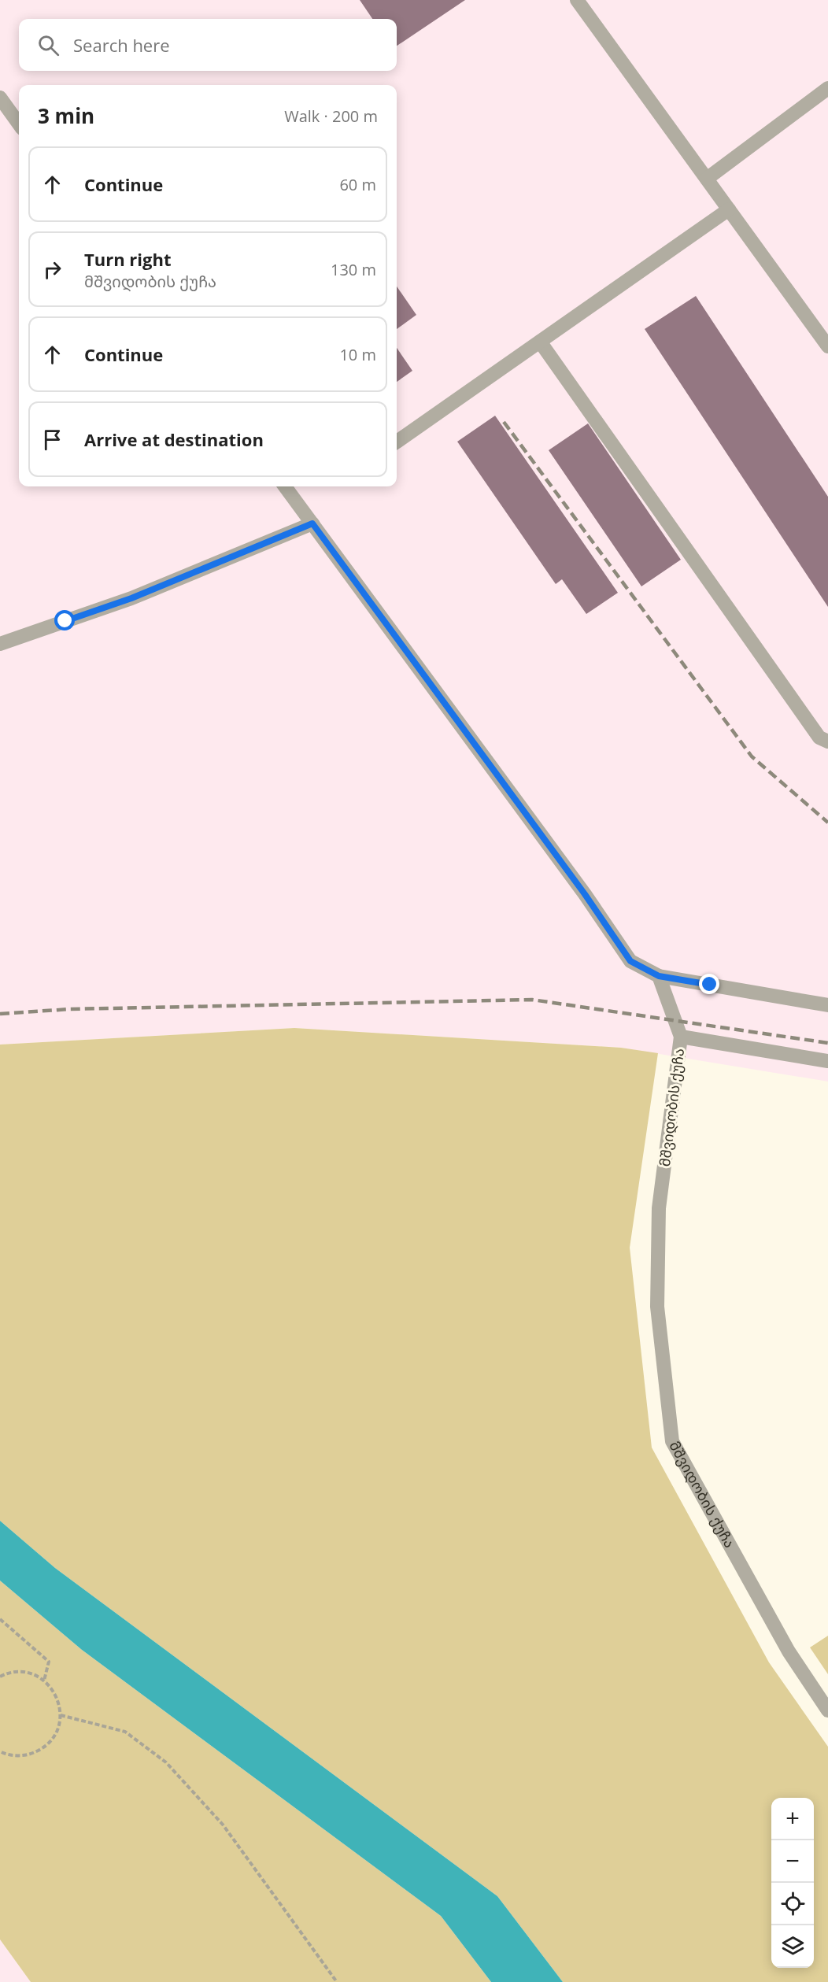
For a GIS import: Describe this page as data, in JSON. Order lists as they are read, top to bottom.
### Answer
{
  "streets": {
    "street": ["მშვიდობის ქუჩა"]
  },
  "page": {
    "search": "Search here",
    "heading": ["3 min", "Walk · 200 m"],
    "list": [
      ["Continue", "60 m"],
      ["Turn right", "მშვიდობის ქუჩა", "130 m"],
      ["Continue", "10 m"],
      "Arrive at destination"
    ],
    "map_buttons": ["+", "−"]
  }
}
